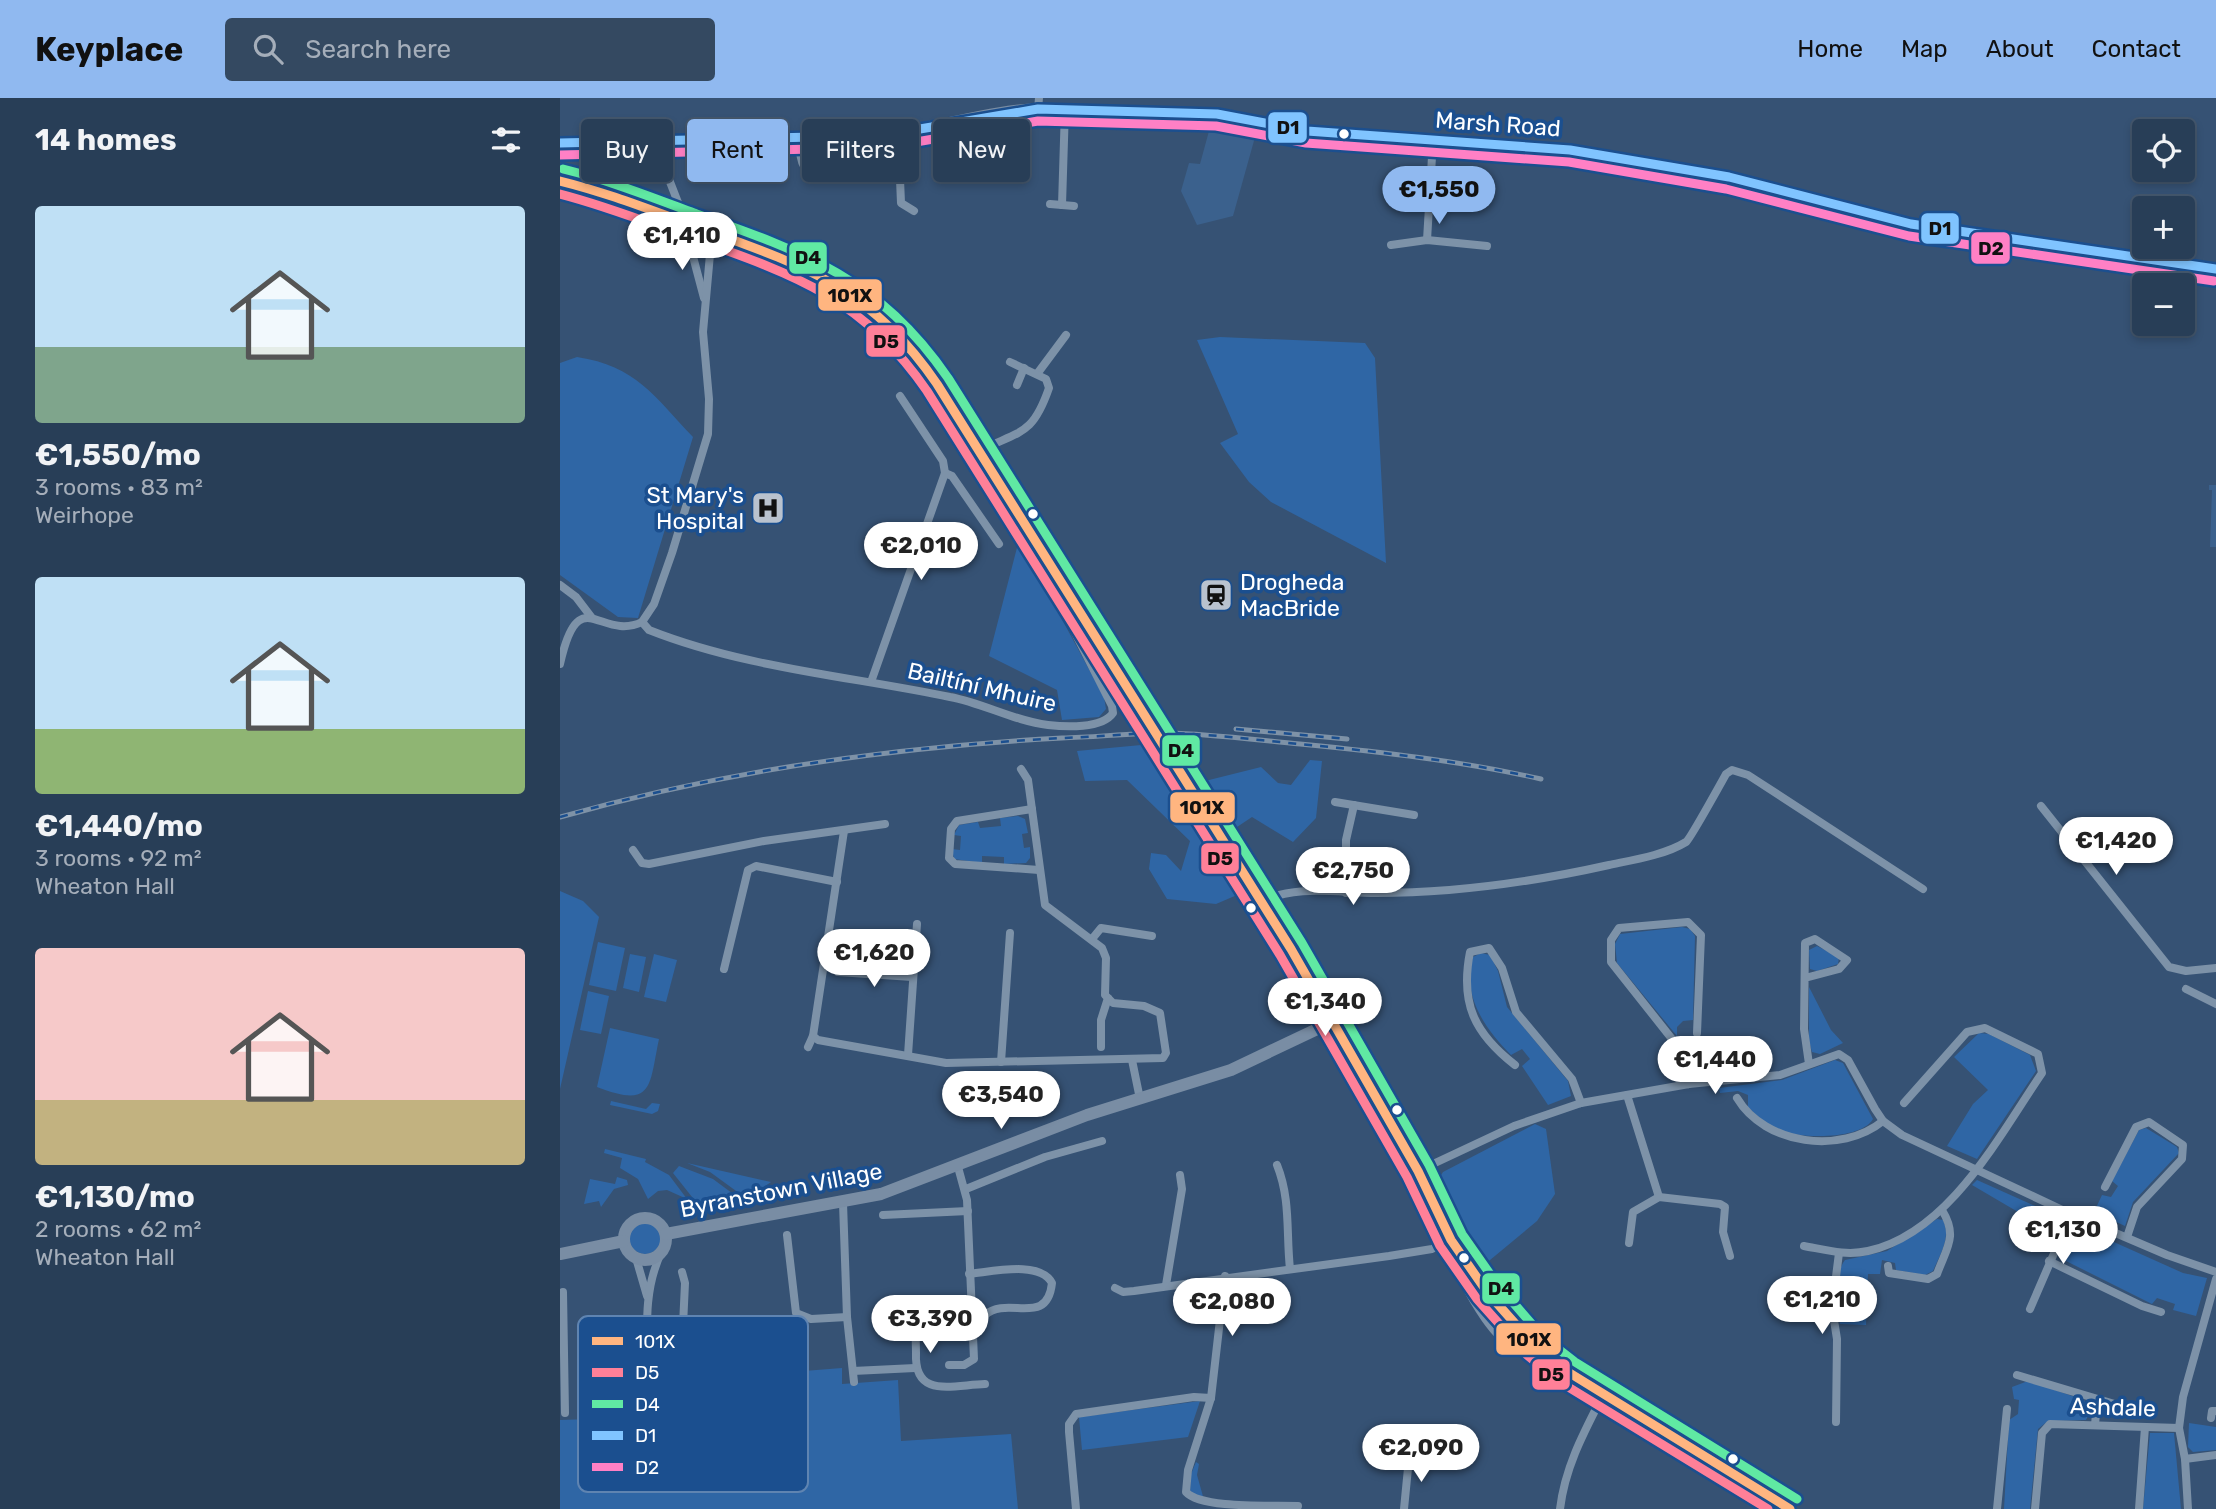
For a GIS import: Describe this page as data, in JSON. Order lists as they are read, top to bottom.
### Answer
{
  "streets": {
    "main road": ["Marsh Road", "Byranstown Village"],
    "street": ["Bailtíní Mhuire", "Ashdale"]
  },
  "places": {
    "hospital": ["St Mary's Hospital"],
    "station": ["Drogheda MacBride"]
  },
  "lines": [
    "transit line D1",
    "transit line D2",
    "transit line D4",
    "transit line 101X",
    "transit line D5"
  ],
  "legend": [
    "101X",
    "D5",
    "D4",
    "D1",
    "D2"
  ],
  "page": {
    "header": "Keyplace",
    "search": "Search here",
    "nav": [
      "Home",
      "Map",
      "About",
      "Contact"
    ],
    "heading": "14 homes",
    "map_buttons": ["+", "−"],
    "chip": [
      "Buy",
      "Rent",
      "Filters",
      "New"
    ],
    "price": [
      "€1,550",
      "€1,410",
      "€2,010",
      "€1,420",
      "€2,750",
      "€1,620",
      "€1,340",
      "€1,440",
      "€3,540",
      "€1,130",
      "€1,210",
      "€2,080",
      "€3,390",
      "€2,090"
    ],
    "list": [
      {
        "name": "€1,550/mo",
        "note": "3 rooms · 83 m² · Weirhope"
      },
      {
        "name": "€1,440/mo",
        "note": "3 rooms · 92 m² · Wheaton Hall"
      },
      {
        "name": "€1,130/mo",
        "note": "2 rooms · 62 m² · Wheaton Hall"
      }
    ]
  }
}
